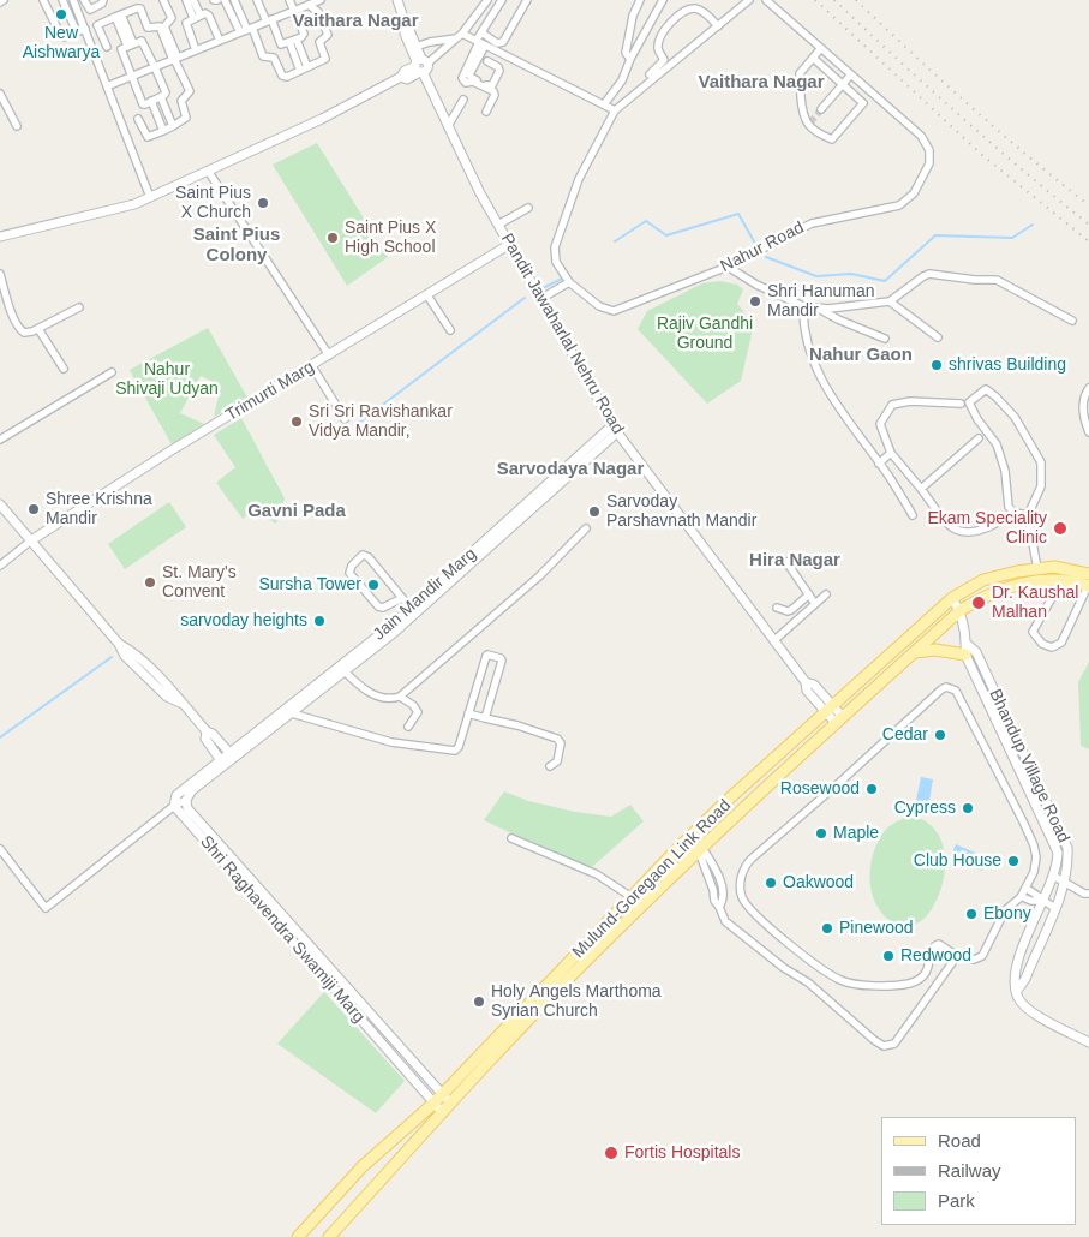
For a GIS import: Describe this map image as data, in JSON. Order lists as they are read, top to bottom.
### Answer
{
  "streets": {
    "main road": ["Mulund-Goregaon Link Road"],
    "street": [
      "Nahur Road",
      "Pandit Jawaharlal Nehru Road",
      "Trimurti Marg",
      "Jain Mandir Marg",
      "Bhandup Village Road",
      "Shri Raghavendra Swamiji Marg"
    ]
  },
  "crossings": [
    ["Pandit Jawaharlal Nehru Road", "Trimurti Marg"],
    ["Pandit Jawaharlal Nehru Road", "Jain Mandir Marg"],
    ["Pandit Jawaharlal Nehru Road", "Mulund-Goregaon Link Road"],
    ["Bhandup Village Road", "Mulund-Goregaon Link Road"],
    ["Mulund-Goregaon Link Road", "Shri Raghavendra Swamiji Marg"]
  ],
  "districts": [
    "Vaithara Nagar",
    "Vaithara Nagar",
    "Saint Pius Colony",
    "Nahur Gaon",
    "Sarvodaya Nagar",
    "Gavni Pada",
    "Hira Nagar"
  ],
  "parks": ["Rajiv Gandhi Ground", "Nahur Shivaji Udyan"],
  "places": [
    "New Aishwarya",
    "Saint Pius X Church",
    "Saint Pius X High School",
    "Shri Hanuman Mandir",
    "shrivas Building",
    "Sri Sri Ravishankar Vidya Mandir,",
    "Shree Krishna Mandir",
    "Sarvoday Parshavnath Mandir",
    "Ekam Speciality Clinic",
    "St. Mary's Convent",
    "Sursha Tower",
    "Dr. Kaushal Malhan",
    "sarvoday heights",
    "Cedar",
    "Rosewood",
    "Cypress",
    "Maple",
    "Club House",
    "Oakwood",
    "Ebony",
    "Pinewood",
    "Redwood",
    "Holy Angels Marthoma Syrian Church",
    "Fortis Hospitals"
  ],
  "legend": ["Road", "Railway", "Park"]
}
